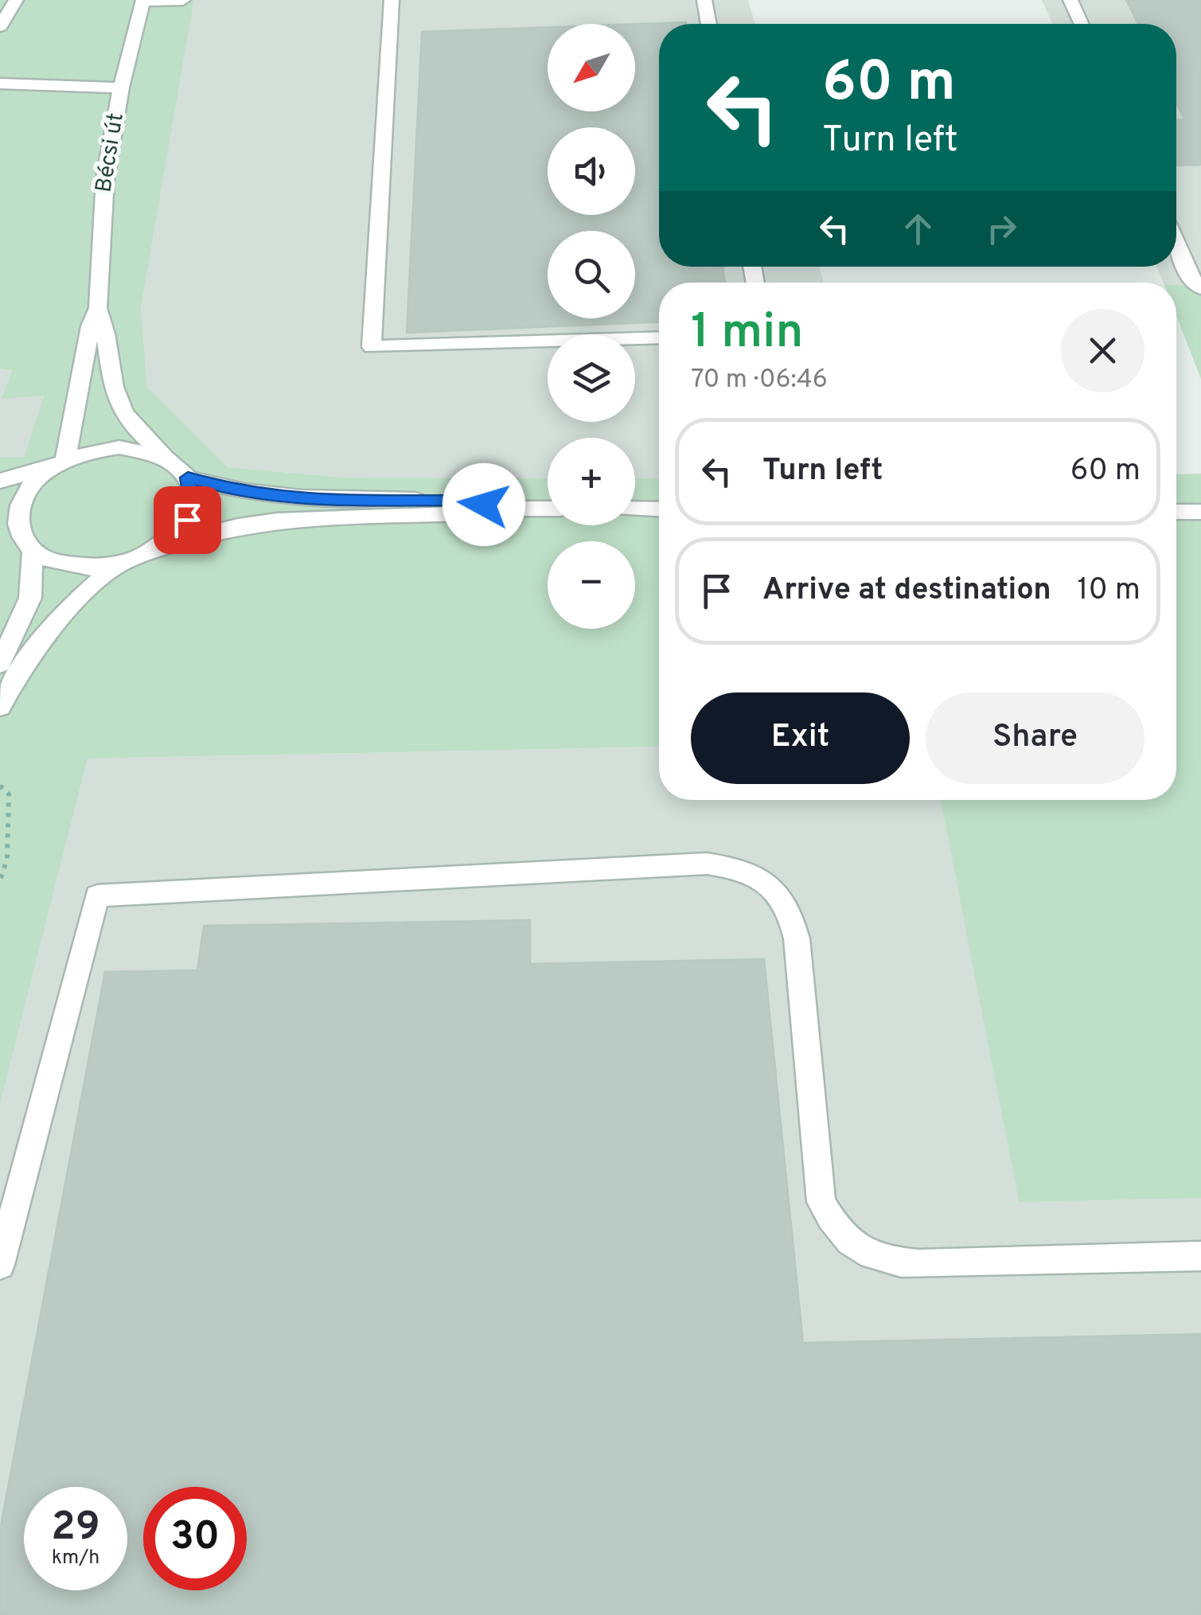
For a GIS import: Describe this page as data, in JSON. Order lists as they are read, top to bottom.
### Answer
{
  "streets": {
    "street": ["Bécsi út"]
  },
  "north": "bottom left",
  "page": {
    "map_buttons": ["+", "−"],
    "turn": ["60 m", "Turn left"],
    "heading": ["1 min", "70 m · 06:46"],
    "list": [
      {
        "name": "Turn left",
        "value": "60 m"
      },
      {
        "name": "Arrive at destination",
        "value": "10 m"
      }
    ],
    "buttons": ["Exit", "Share"],
    "speed": "29 km/h",
    "limit": "30"
  }
}
